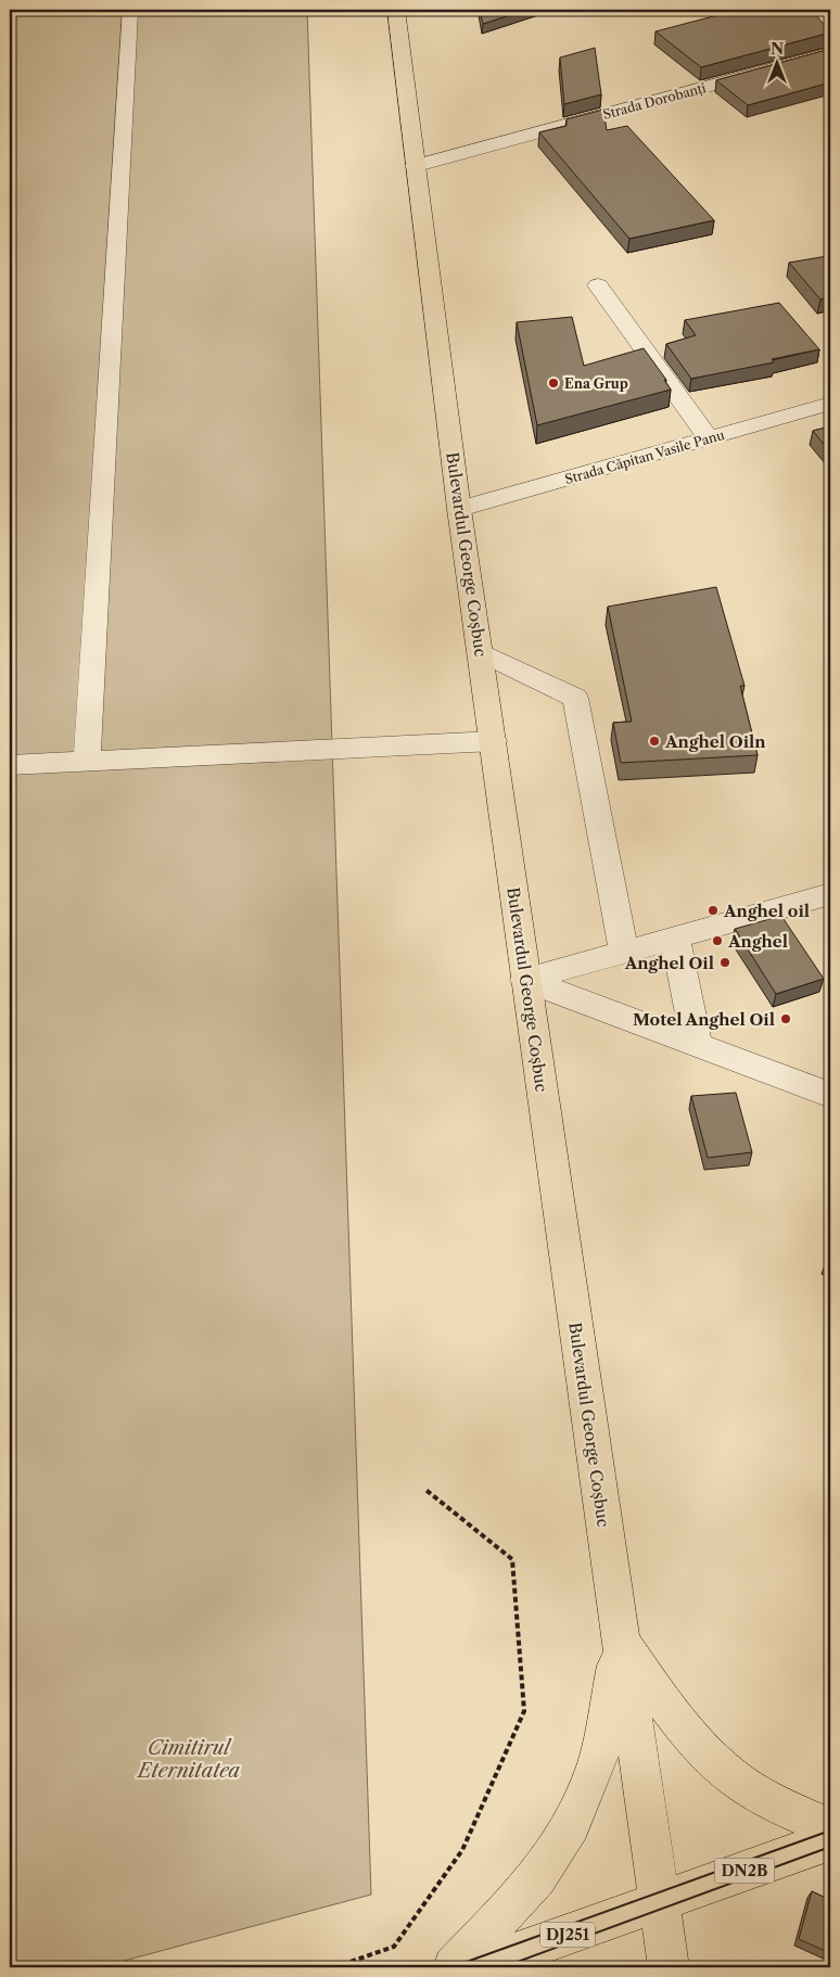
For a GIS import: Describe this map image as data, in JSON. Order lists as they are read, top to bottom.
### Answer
{
  "streets": {
    "main road": ["Bulevardul George Coșbuc", "DN2B", "DJ251"],
    "street": ["Strada Dorobanți", "Strada Căpitan Vasile Panu"]
  },
  "crossings": [
    ["Strada Dorobanți", "Bulevardul George Coșbuc"],
    ["Strada Căpitan Vasile Panu", "Bulevardul George Coșbuc"],
    ["Bulevardul George Coșbuc", "DN2B"],
    ["Bulevardul George Coșbuc", "DJ251"],
    ["DN2B", "DJ251"]
  ],
  "parks": ["Cimitirul Eternitatea"],
  "places": [
    "Ena Grup",
    "Anghel Oiln",
    "Anghel oil",
    "Anghel",
    "Anghel Oil",
    "Motel Anghel Oil"
  ],
  "north": "top"
}
